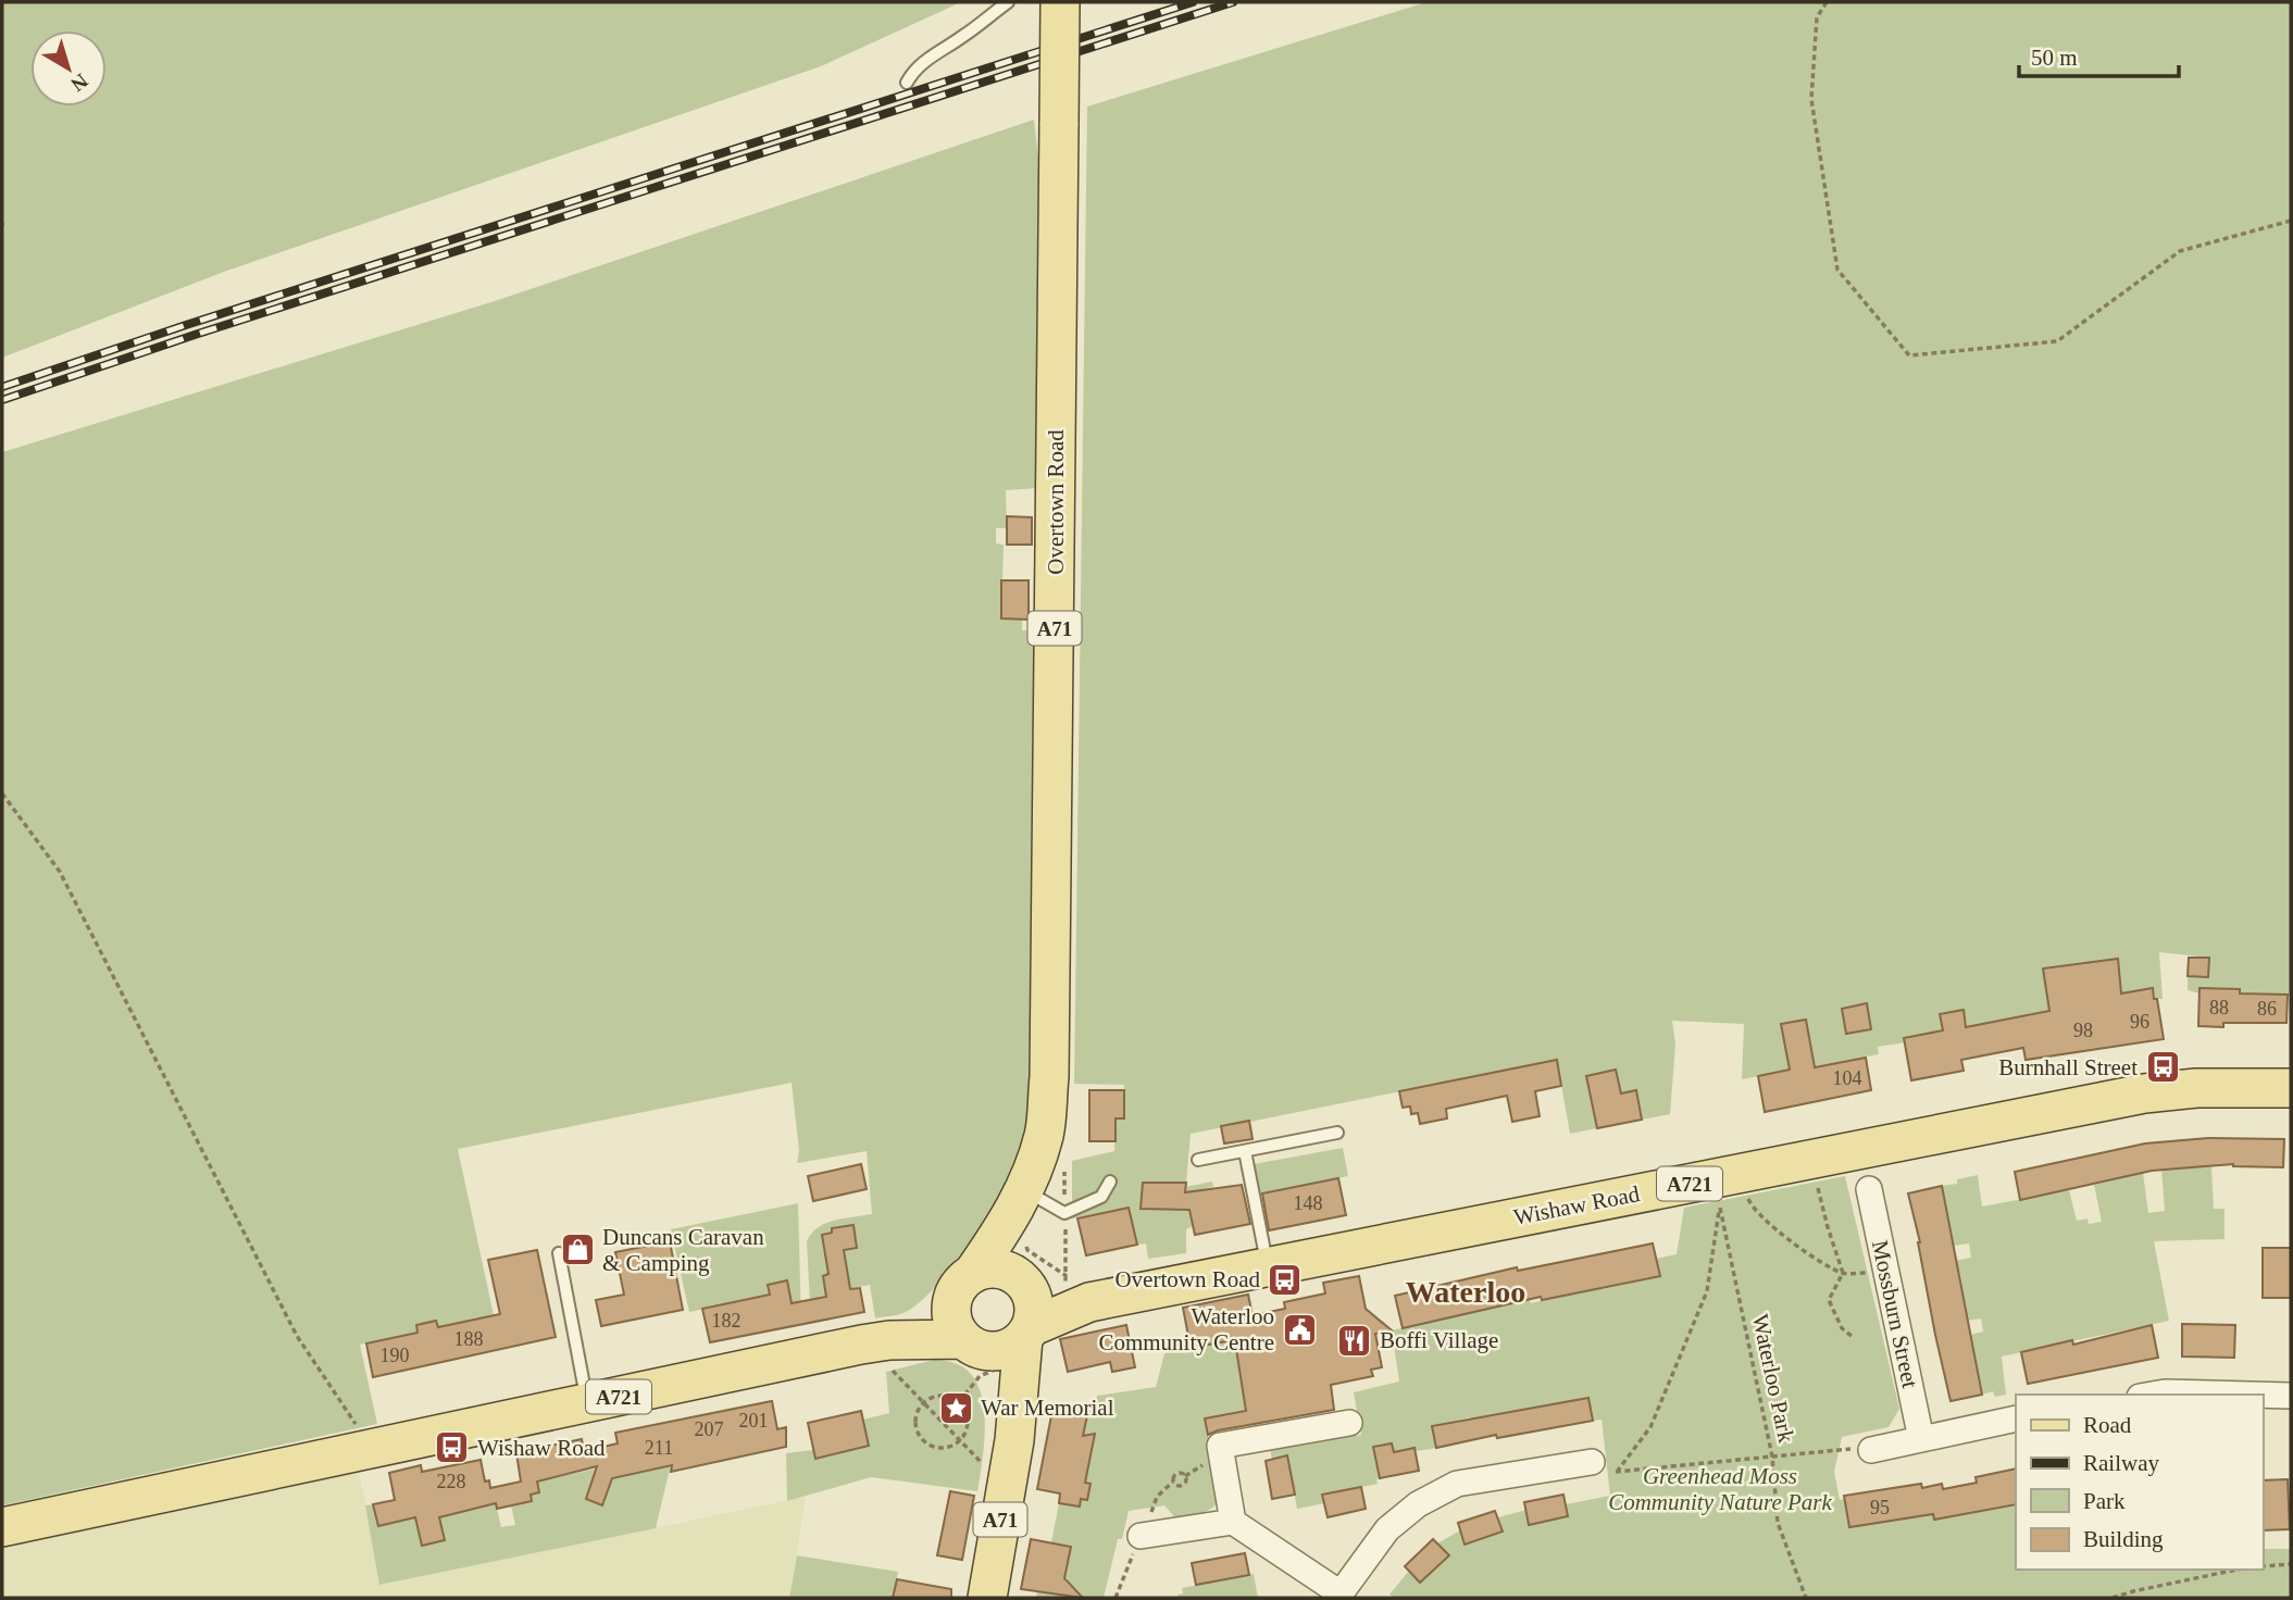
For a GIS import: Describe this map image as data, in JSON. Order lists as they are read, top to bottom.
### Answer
{
  "streets": {
    "main road": [
      "Overtown Road",
      "A71",
      "A721",
      "Wishaw Road"
    ],
    "street": ["Mossburn Street"],
    "path": ["Waterloo Park"]
  },
  "crossings": [
    ["Overtown Road", "A71"],
    ["Overtown Road", "A721"],
    ["Overtown Road", "Wishaw Road"],
    ["A71", "A721"],
    ["A71", "Wishaw Road"],
    ["A721", "Wishaw Road"]
  ],
  "districts": ["Waterloo"],
  "parks": ["Greenhead Moss Community Nature Park"],
  "places": {
    "bus stop": ["Burnhall Street", "Overtown Road", "Wishaw Road"],
    "shop": ["Duncans Caravan & Camping"],
    "public building": ["Waterloo Community Centre"],
    "restaurant": ["Boffi Village"],
    "place": ["War Memorial"]
  },
  "house_numbers": [
    "88",
    "86",
    "96",
    "98",
    "104",
    "148",
    "182",
    "188",
    "190",
    "201",
    "207",
    "211",
    "228",
    "95"
  ],
  "legend": [
    "Road",
    "Railway",
    "Park",
    "Building"
  ],
  "scale_bar": "50 m",
  "north": "bottom right"
}
